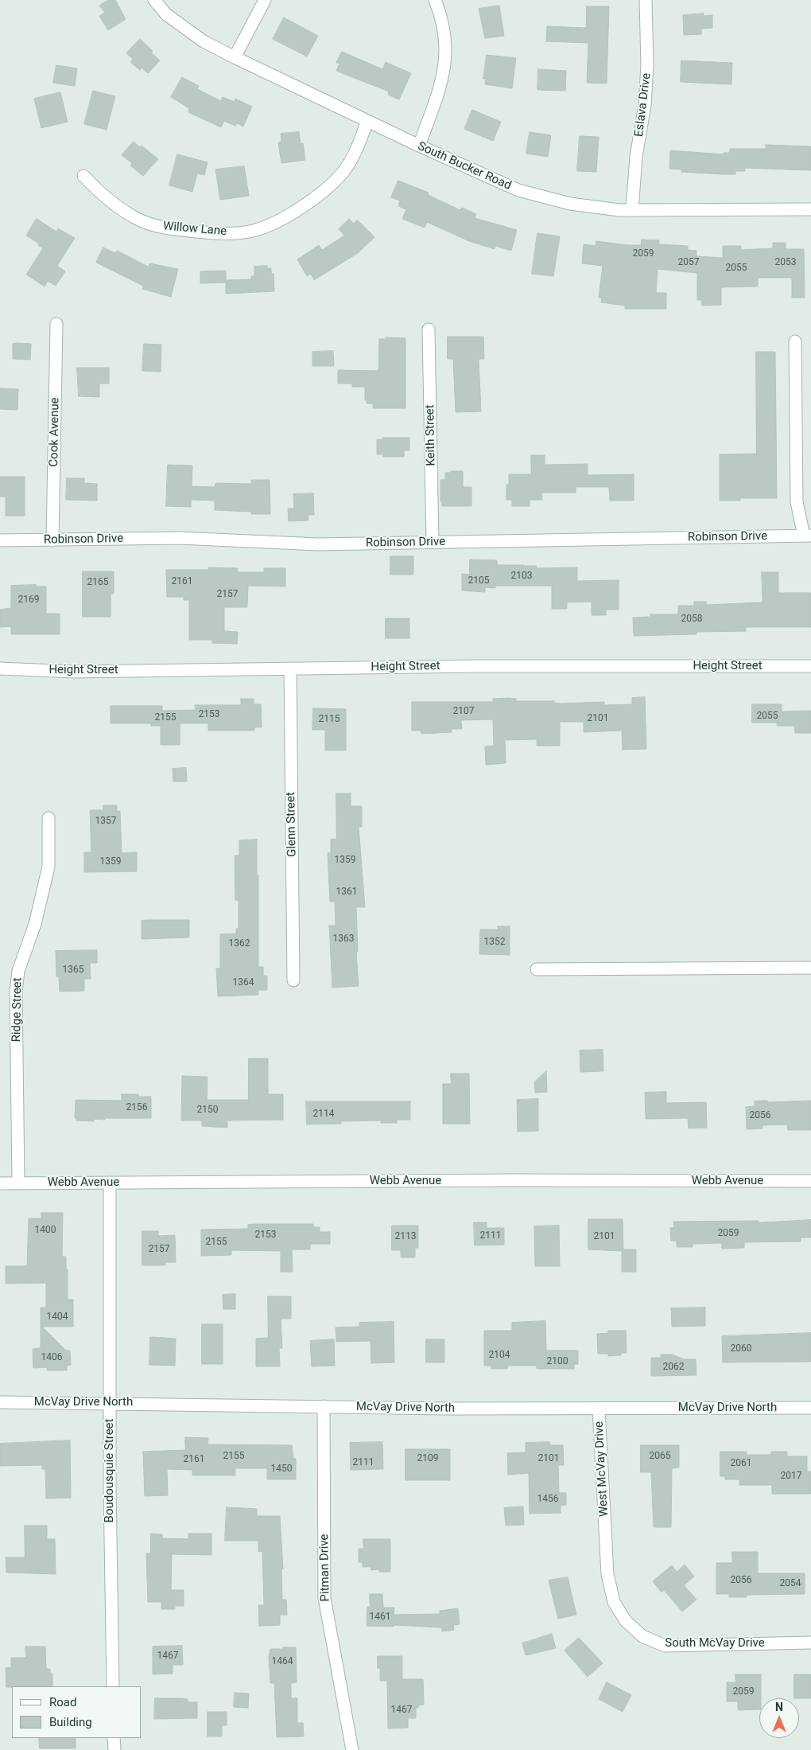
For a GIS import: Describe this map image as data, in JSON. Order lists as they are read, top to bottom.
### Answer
{
  "streets": {
    "street": [
      "Eslava Drive",
      "South Bucker Road",
      "Willow Lane",
      "Cook Avenue",
      "Keith Street",
      "Robinson Drive",
      "Height Street",
      "Glenn Street",
      "Ridge Street",
      "Webb Avenue",
      "McVay Drive North",
      "West McVay Drive",
      "Boudousquie Street",
      "Pitman Drive",
      "South McVay Drive"
    ]
  },
  "crossings": [
    ["Eslava Drive", "South Bucker Road"],
    ["South Bucker Road", "Willow Lane"],
    ["Cook Avenue", "Robinson Drive"],
    ["Keith Street", "Robinson Drive"],
    ["Height Street", "Glenn Street"],
    ["Ridge Street", "Webb Avenue"],
    ["Webb Avenue", "Boudousquie Street"],
    ["McVay Drive North", "West McVay Drive"],
    ["McVay Drive North", "Boudousquie Street"],
    ["McVay Drive North", "Pitman Drive"],
    ["West McVay Drive", "South McVay Drive"]
  ],
  "house_numbers": [
    "2059",
    "2057",
    "2053",
    "2055",
    "2103",
    "2105",
    "2161",
    "2165",
    "2157",
    "2169",
    "2058",
    "2107",
    "2153",
    "2055",
    "2155",
    "2101",
    "2115",
    "1357",
    "1359",
    "1359",
    "1361",
    "1363",
    "1352",
    "1362",
    "1365",
    "1364",
    "2156",
    "2150",
    "2114",
    "2056",
    "1400",
    "2059",
    "2153",
    "2111",
    "2113",
    "2101",
    "2155",
    "2157",
    "1404",
    "2060",
    "2104",
    "1406",
    "2100",
    "2062",
    "2155",
    "2065",
    "2109",
    "2101",
    "2161",
    "2111",
    "2061",
    "1450",
    "2017",
    "1456",
    "2056",
    "2054",
    "1461",
    "1467",
    "1464",
    "2059",
    "1467"
  ],
  "legend": ["Road", "Building"],
  "north": "top"
}
